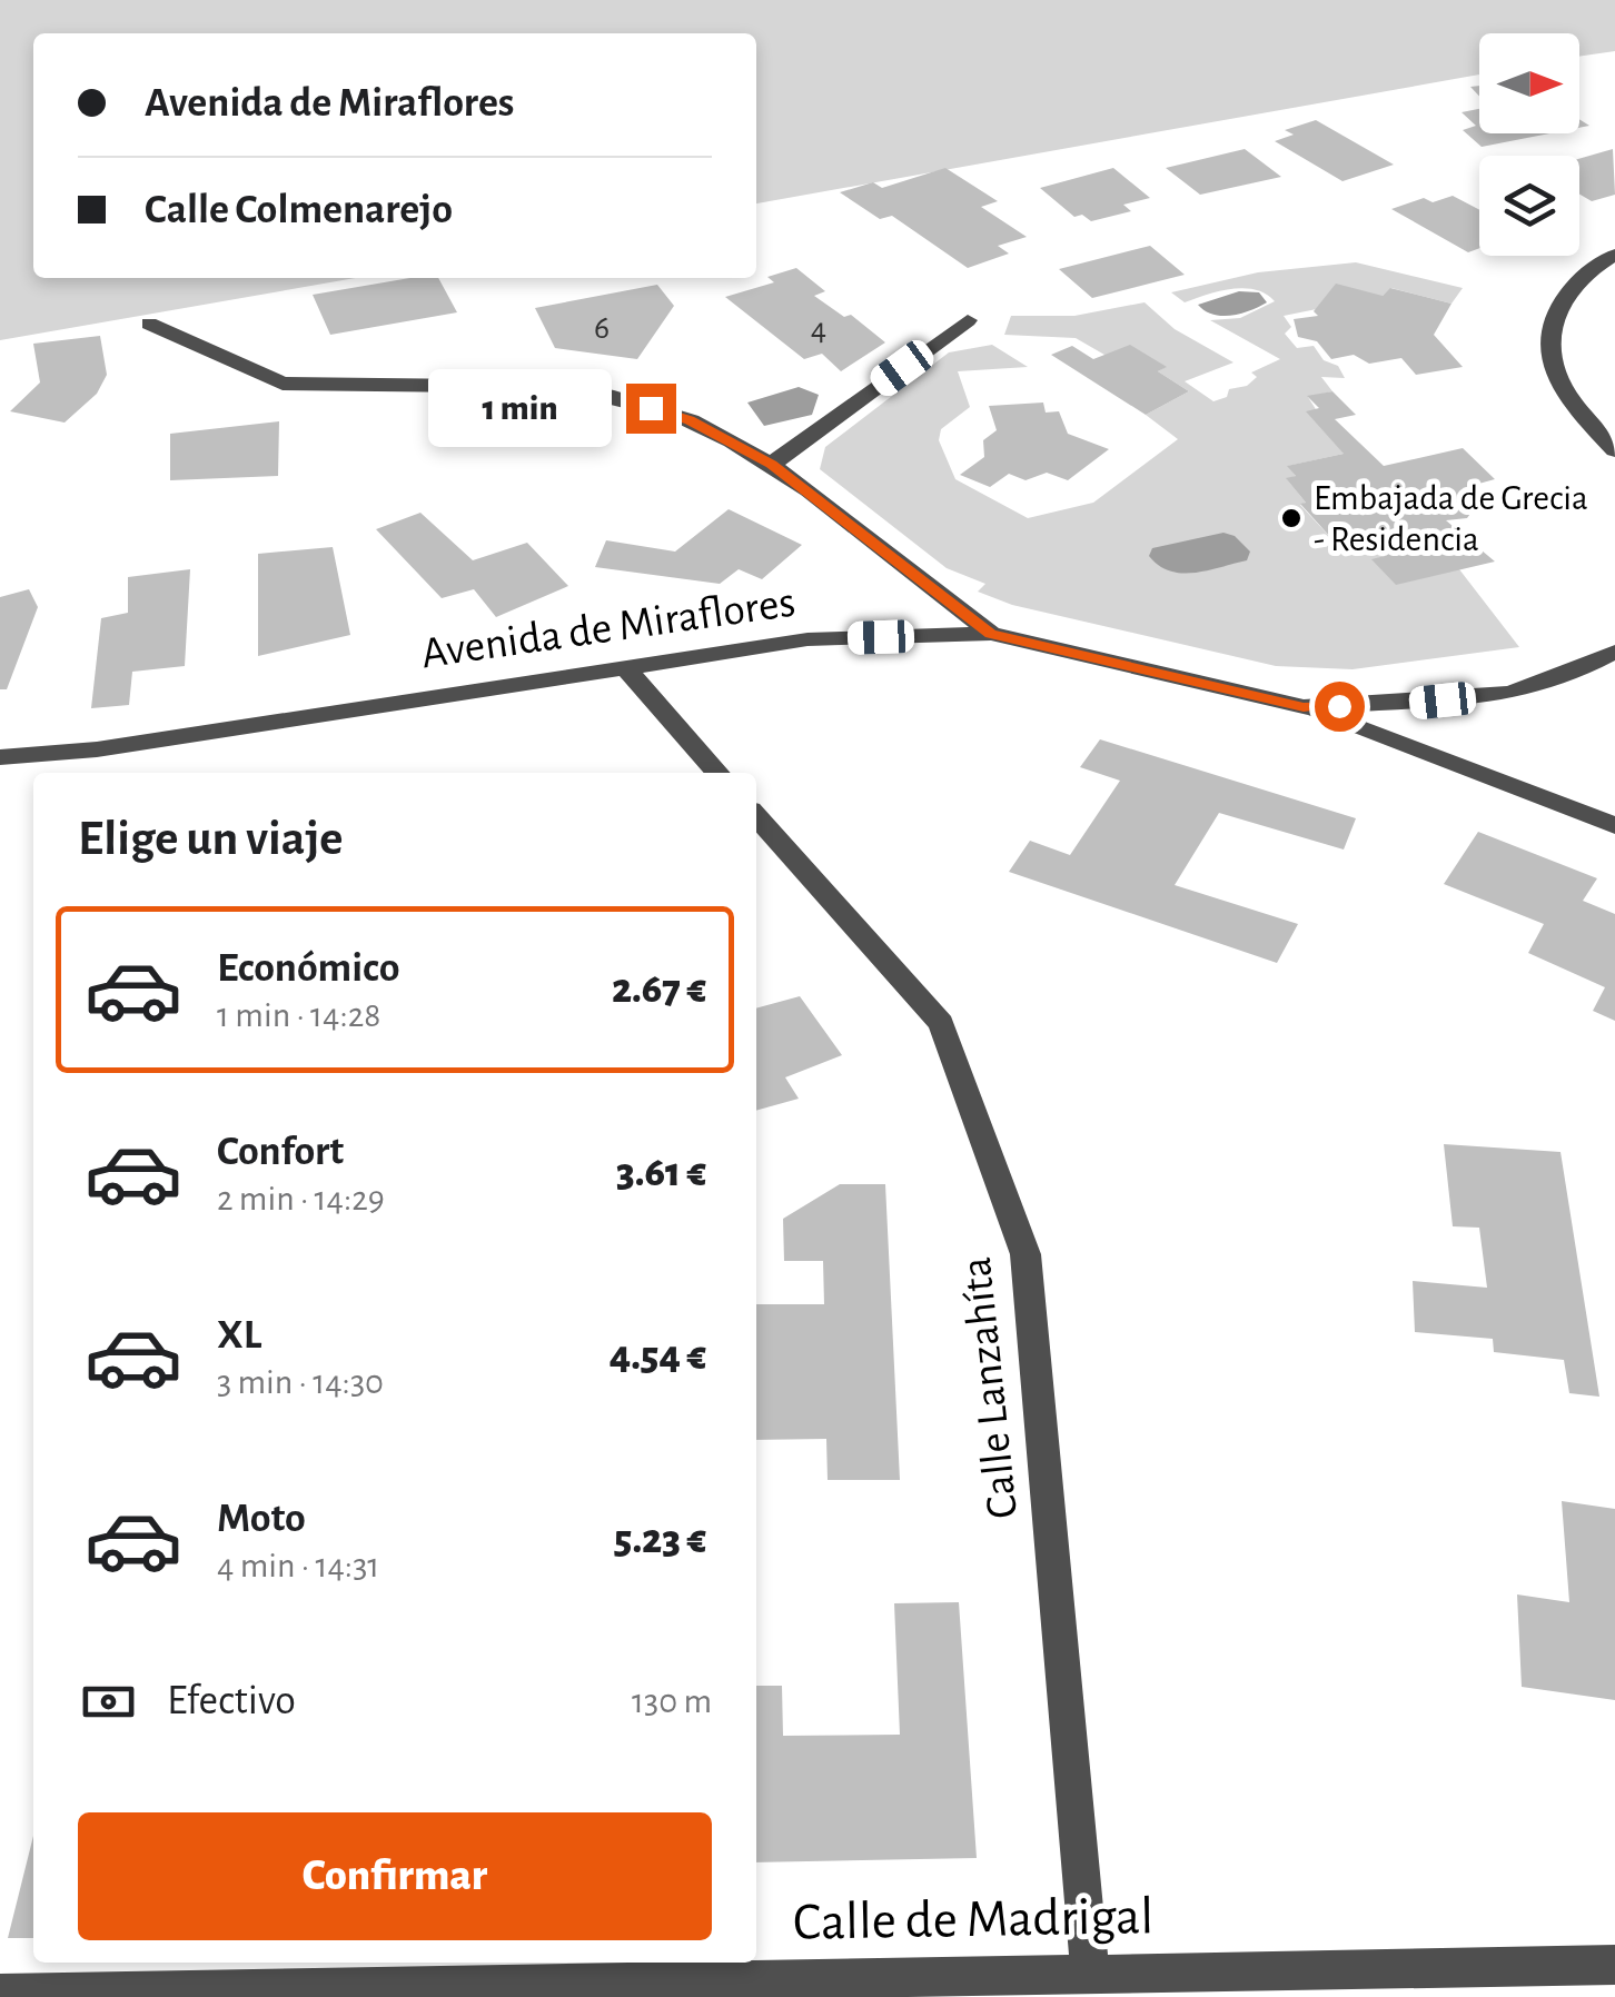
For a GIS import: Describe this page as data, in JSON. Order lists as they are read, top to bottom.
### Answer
{
  "streets": {
    "street": ["Avenida de Miraflores", "Calle Lanzahíta", "Calle de Madrigal"]
  },
  "crossings": [
    ["Calle Lanzahíta", "Calle de Madrigal"]
  ],
  "places": ["Embajada de Grecia - Residencia"],
  "house_numbers": ["6", "4"],
  "north": "right",
  "page": {
    "banner": ["Avenida de Miraflores", "Calle Colmenarejo"],
    "bubble": "1 min",
    "heading": "Elige un viaje",
    "list": [
      {
        "name": "Económico",
        "note": "1 min · 14:28",
        "value": "2.67 €"
      },
      {
        "name": "Confort",
        "note": "2 min · 14:29",
        "value": "3.61 €"
      },
      {
        "name": "XL",
        "note": "3 min · 14:30",
        "value": "4.54 €"
      },
      {
        "name": "Moto",
        "note": "4 min · 14:31",
        "value": "5.23 €"
      }
    ],
    "pay": ["Efectivo", "130 m"],
    "buttons": "Confirmar"
  }
}
